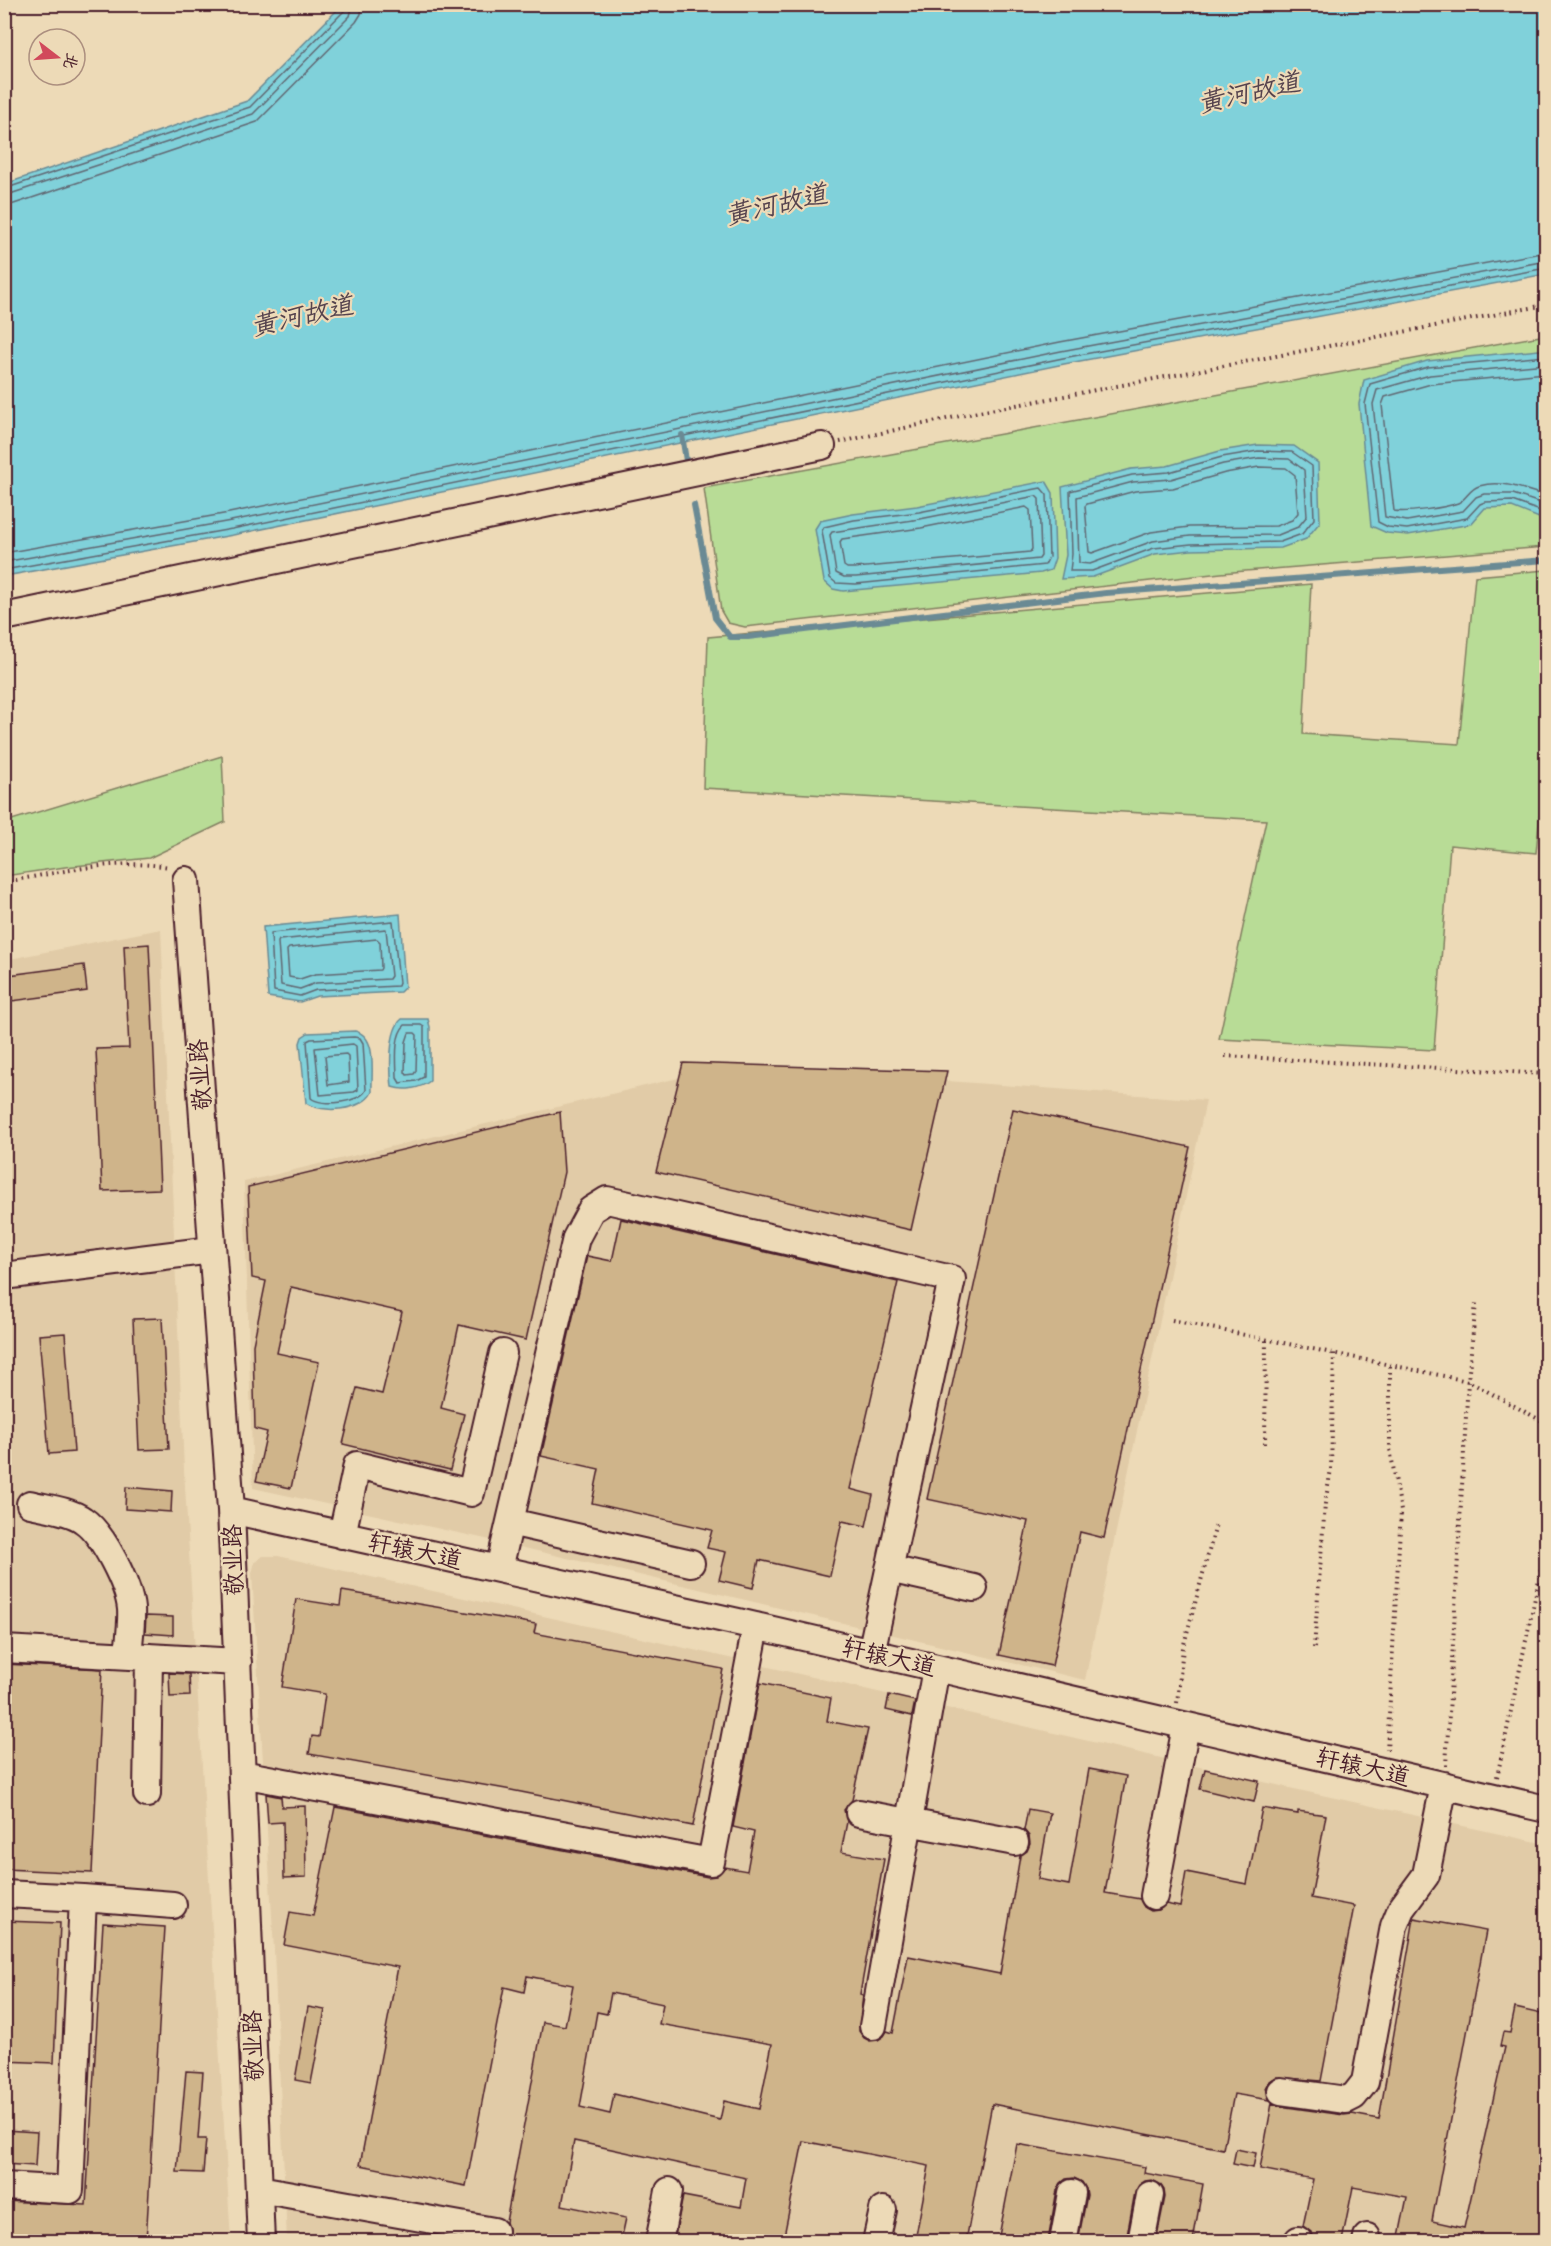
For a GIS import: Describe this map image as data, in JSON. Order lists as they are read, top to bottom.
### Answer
{
  "streets": {
    "street": ["敬业路", "轩辕大道"]
  },
  "crossings": [
    ["敬业路", "轩辕大道"]
  ],
  "water": ["黄河故道"],
  "north": "right"
}
